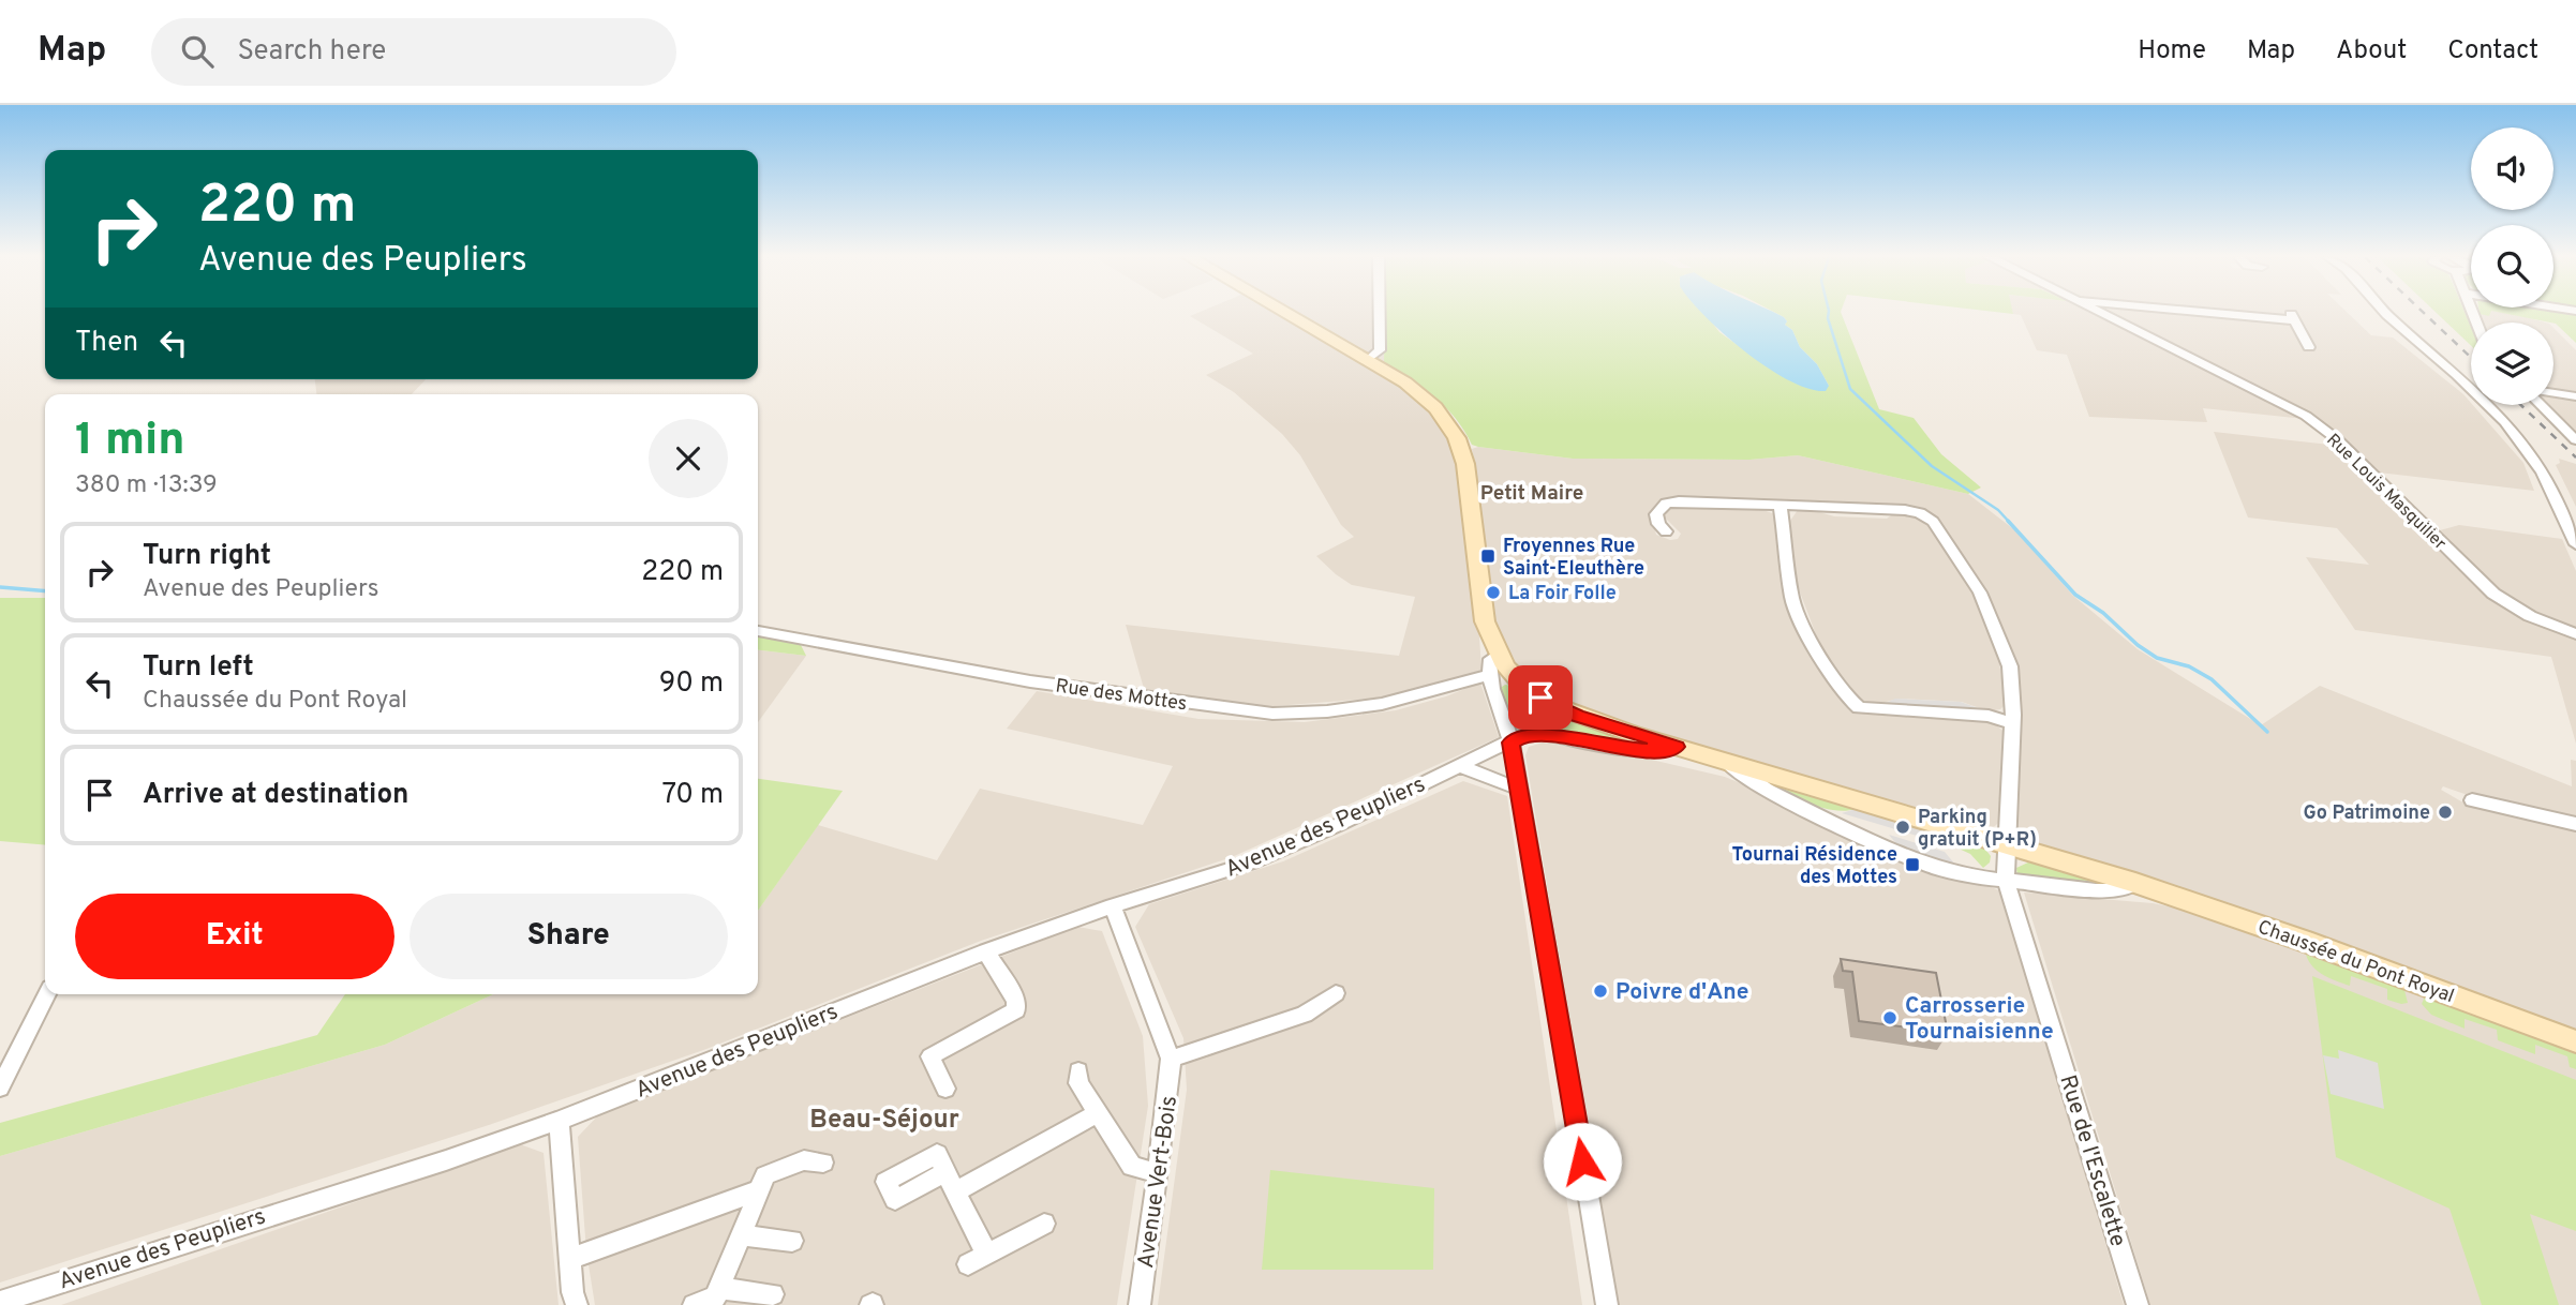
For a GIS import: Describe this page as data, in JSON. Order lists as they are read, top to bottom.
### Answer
{
  "streets": {
    "main road": ["Chaussée du Pont Royal"],
    "street": [
      "Rue Louis Masquilier",
      "Rue des Mottes",
      "Avenue des Peupliers",
      "Rue de l'Escalette",
      "Avenue Vert-Bois"
    ]
  },
  "crossings": [
    ["Avenue des Peupliers", "Chaussée du Pont Royal"],
    ["Avenue des Peupliers", "Avenue Vert-Bois"],
    ["Chaussée du Pont Royal", "Rue de l'Escalette"]
  ],
  "districts": ["Petit Maire", "Beau-Séjour"],
  "places": {
    "transit": ["Froyennes Rue Saint-Eleuthère", "Tournai Résidence des Mottes"],
    "other": [
      "La Foir Folle",
      "Go Patrimoine",
      "Parking gratuit (P+R)",
      "Poivre d'Ane",
      "Carrosserie Tournaisienne"
    ]
  },
  "page": {
    "header": "Map",
    "search": "Search here",
    "nav": [
      "Home",
      "Map",
      "About",
      "Contact"
    ],
    "turn": ["220 m", "Avenue des Peupliers"],
    "then": "Then",
    "heading": ["1 min", "380 m · 13:39"],
    "list": [
      {
        "name": "Turn right",
        "note": "Avenue des Peupliers",
        "value": "220 m"
      },
      {
        "name": "Turn left",
        "note": "Chaussée du Pont Royal",
        "value": "90 m"
      },
      {
        "name": "Arrive at destination",
        "value": "70 m"
      }
    ],
    "buttons": ["Exit", "Share"]
  }
}
